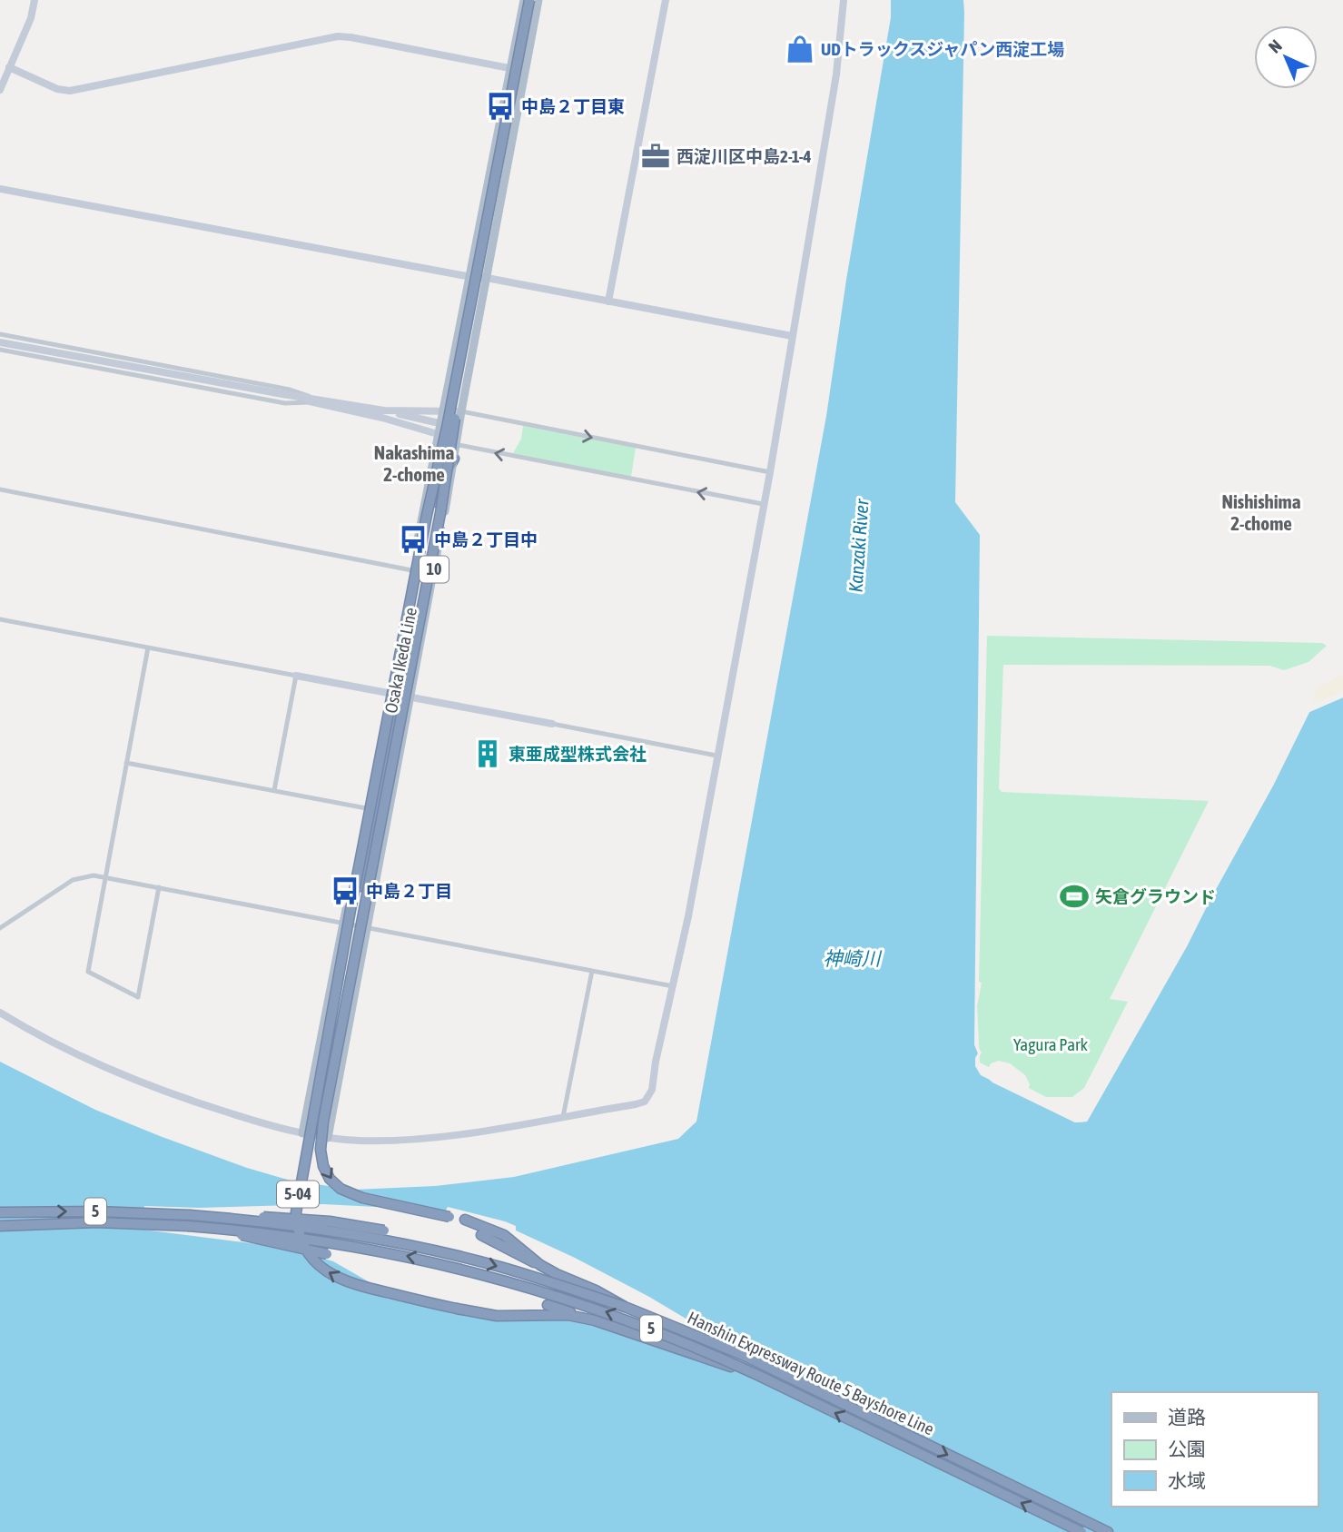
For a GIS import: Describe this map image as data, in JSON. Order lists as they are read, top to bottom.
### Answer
{
  "streets": {
    "highway": ["5-04", "5", "Hanshin Expressway Route 5 Bayshore Line"],
    "main road": ["10", "Osaka Ikeda Line"]
  },
  "crossings": [
    ["5-04", "Hanshin Expressway Route 5 Bayshore Line"]
  ],
  "districts": ["Nakashima 2-chome", "Nishishima 2-chome"],
  "water": ["Kanzaki River", "神崎川"],
  "parks": ["Yagura Park"],
  "places": {
    "shop": ["UDトラックスジャパン西淀工場"],
    "bus stop": ["中島２丁目東", "中島２丁目中", "中島２丁目"],
    "office": ["西淀川区中島2-1-4"],
    "building": ["東亜成型株式会社"],
    "sports": ["矢倉グラウンド"]
  },
  "legend": ["道路", "公園", "水域"],
  "north": "top left"
}
